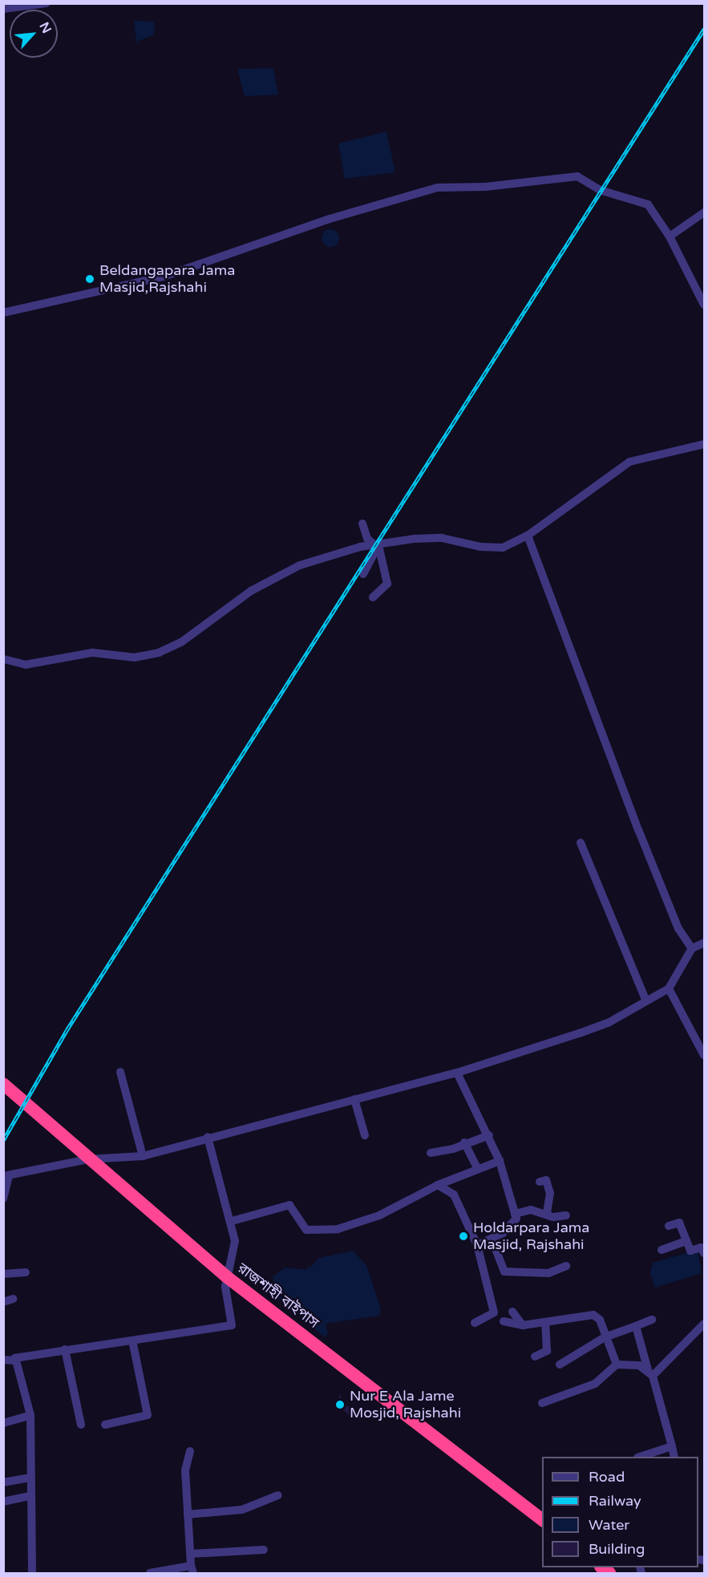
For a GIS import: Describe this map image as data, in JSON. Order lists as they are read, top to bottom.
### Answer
{
  "streets": {
    "highway": ["রাজশাহী বাইপাস"]
  },
  "places": ["Beldangapara Jama Masjid,Rajshahi", "Holdarpara Jama Masjid, Rajshahi", "Nur E Ala Jame Mosjid, Rajshahi"],
  "legend": [
    "Road",
    "Railway",
    "Water",
    "Building"
  ],
  "north": "top right"
}
